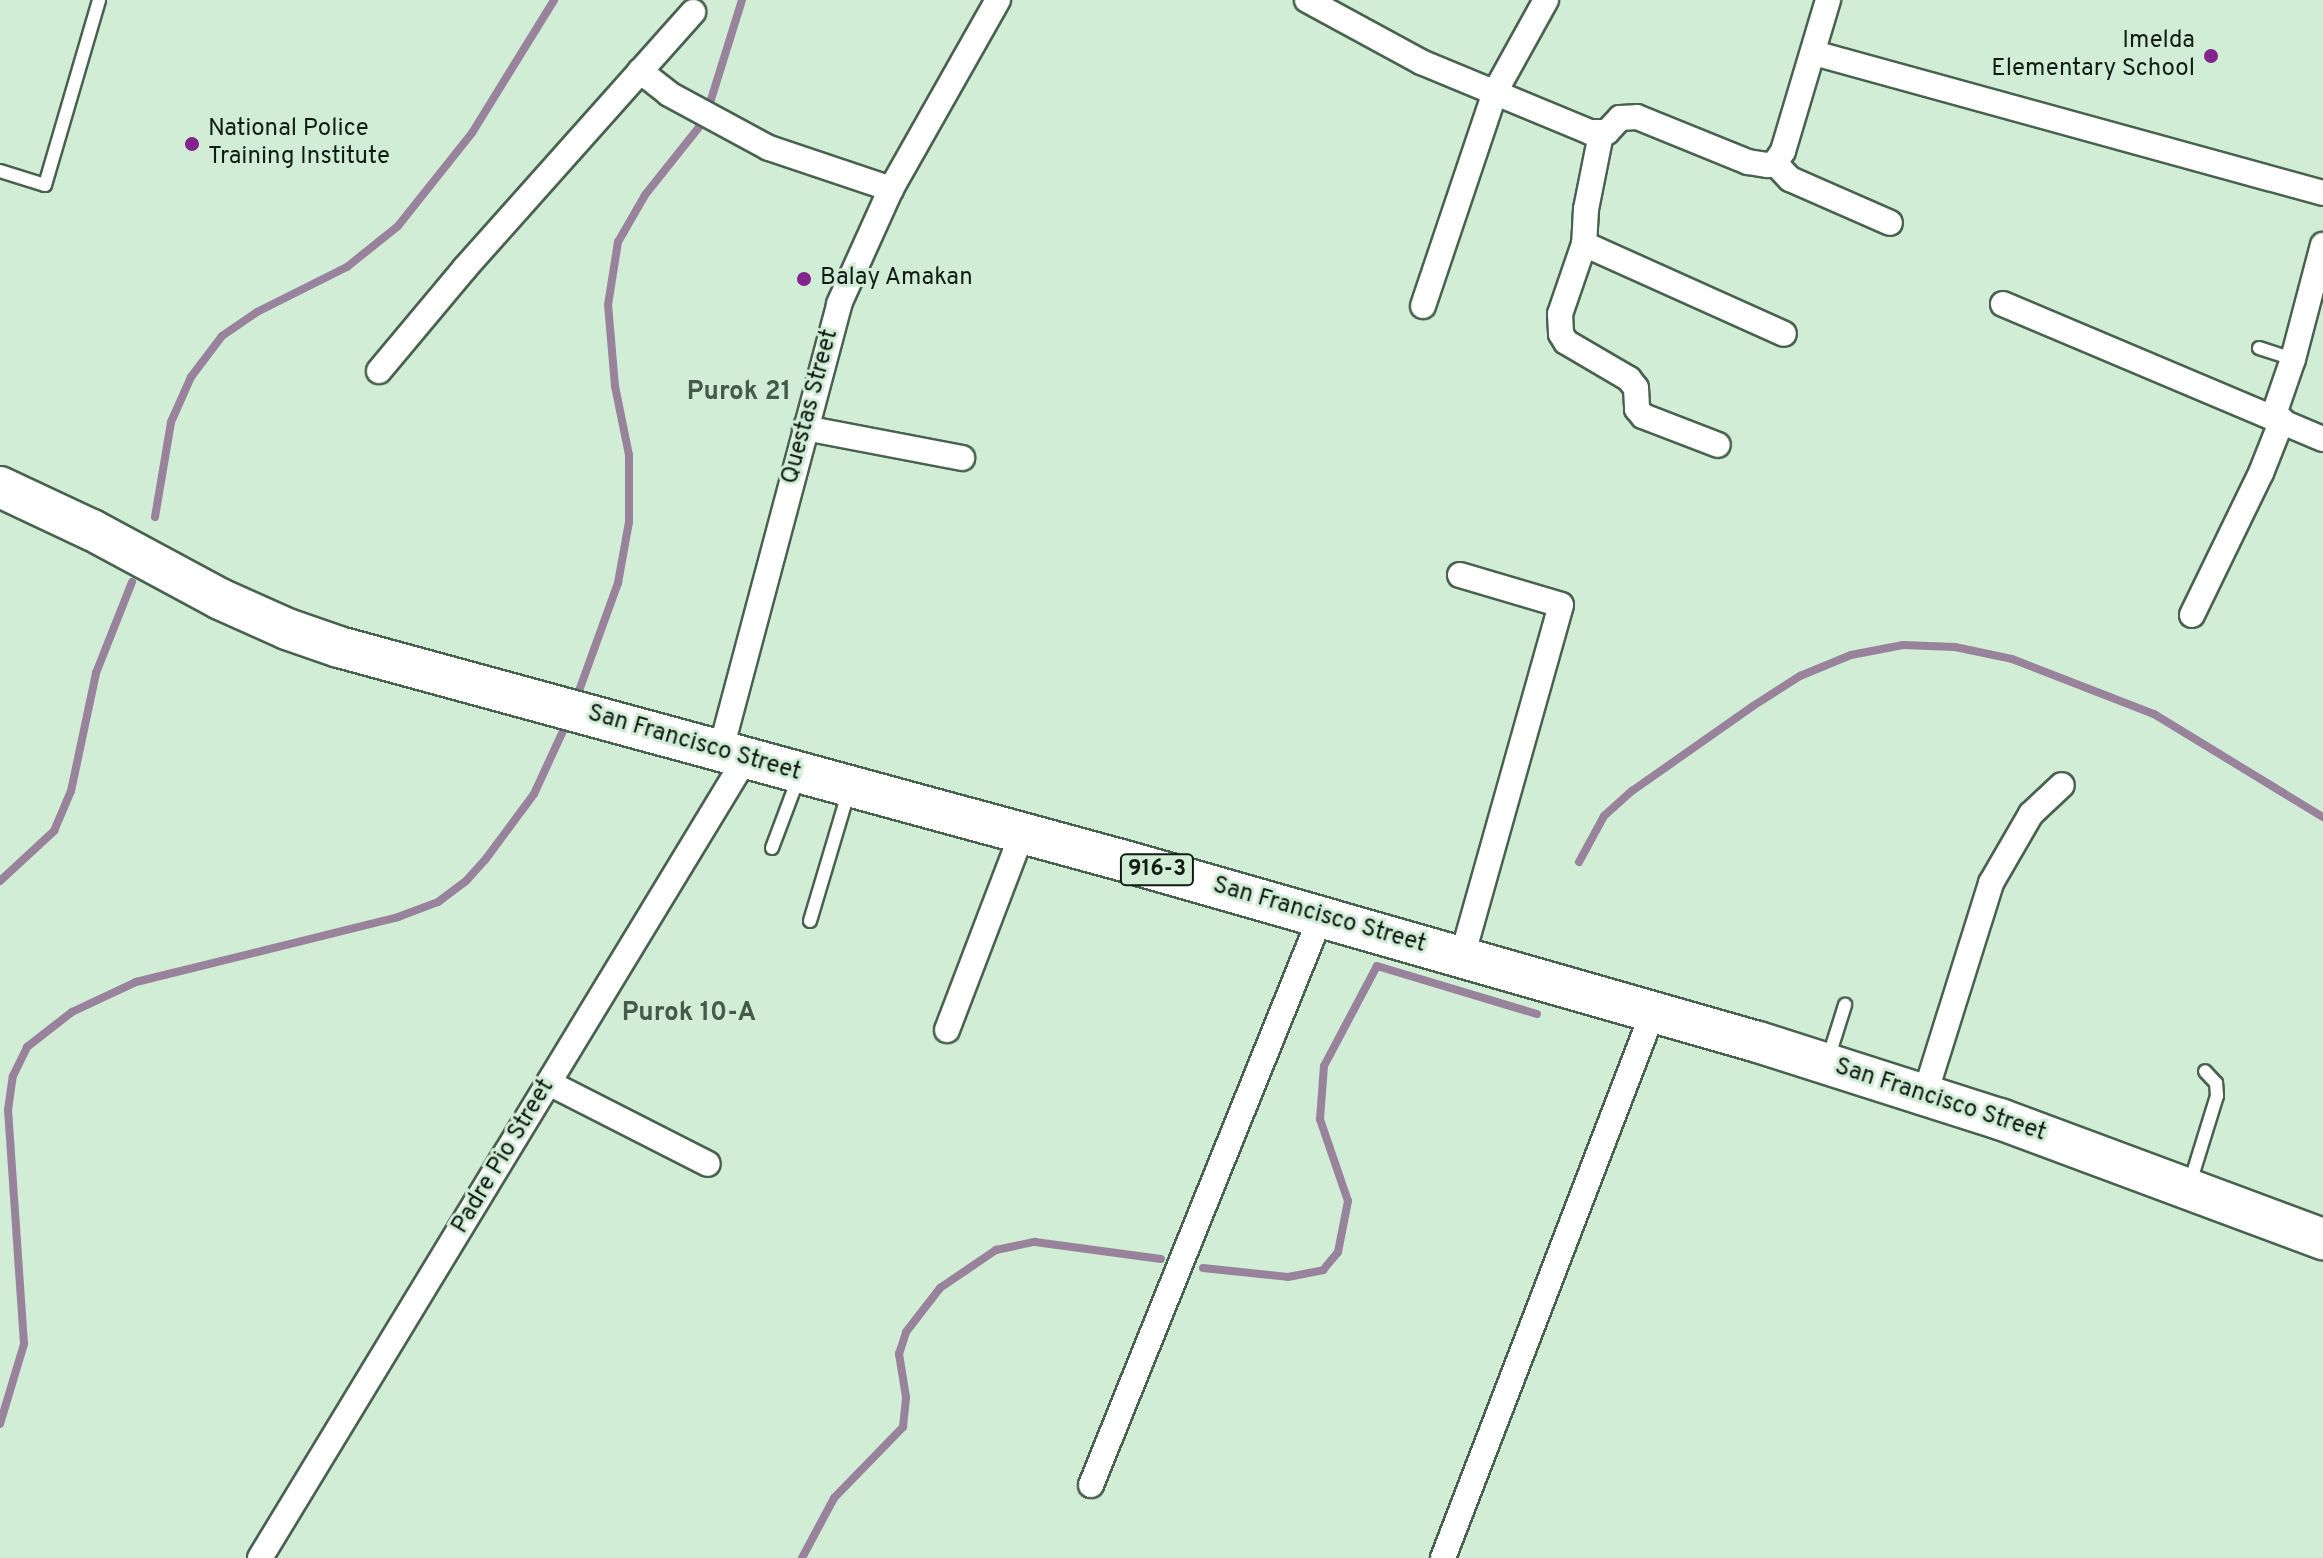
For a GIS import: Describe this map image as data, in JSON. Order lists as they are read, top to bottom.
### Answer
{
  "streets": {
    "main road": ["San Francisco Street", "916-3"],
    "street": ["Questas Street", "Padre Pio Street"]
  },
  "crossings": [
    ["Questas Street", "San Francisco Street"],
    ["Questas Street", "Padre Pio Street"],
    ["San Francisco Street", "Padre Pio Street"]
  ],
  "districts": ["Purok 21", "Purok 10-A"],
  "places": ["Imelda Elementary School", "National Police Training Institute", "Balay Amakan"]
}
